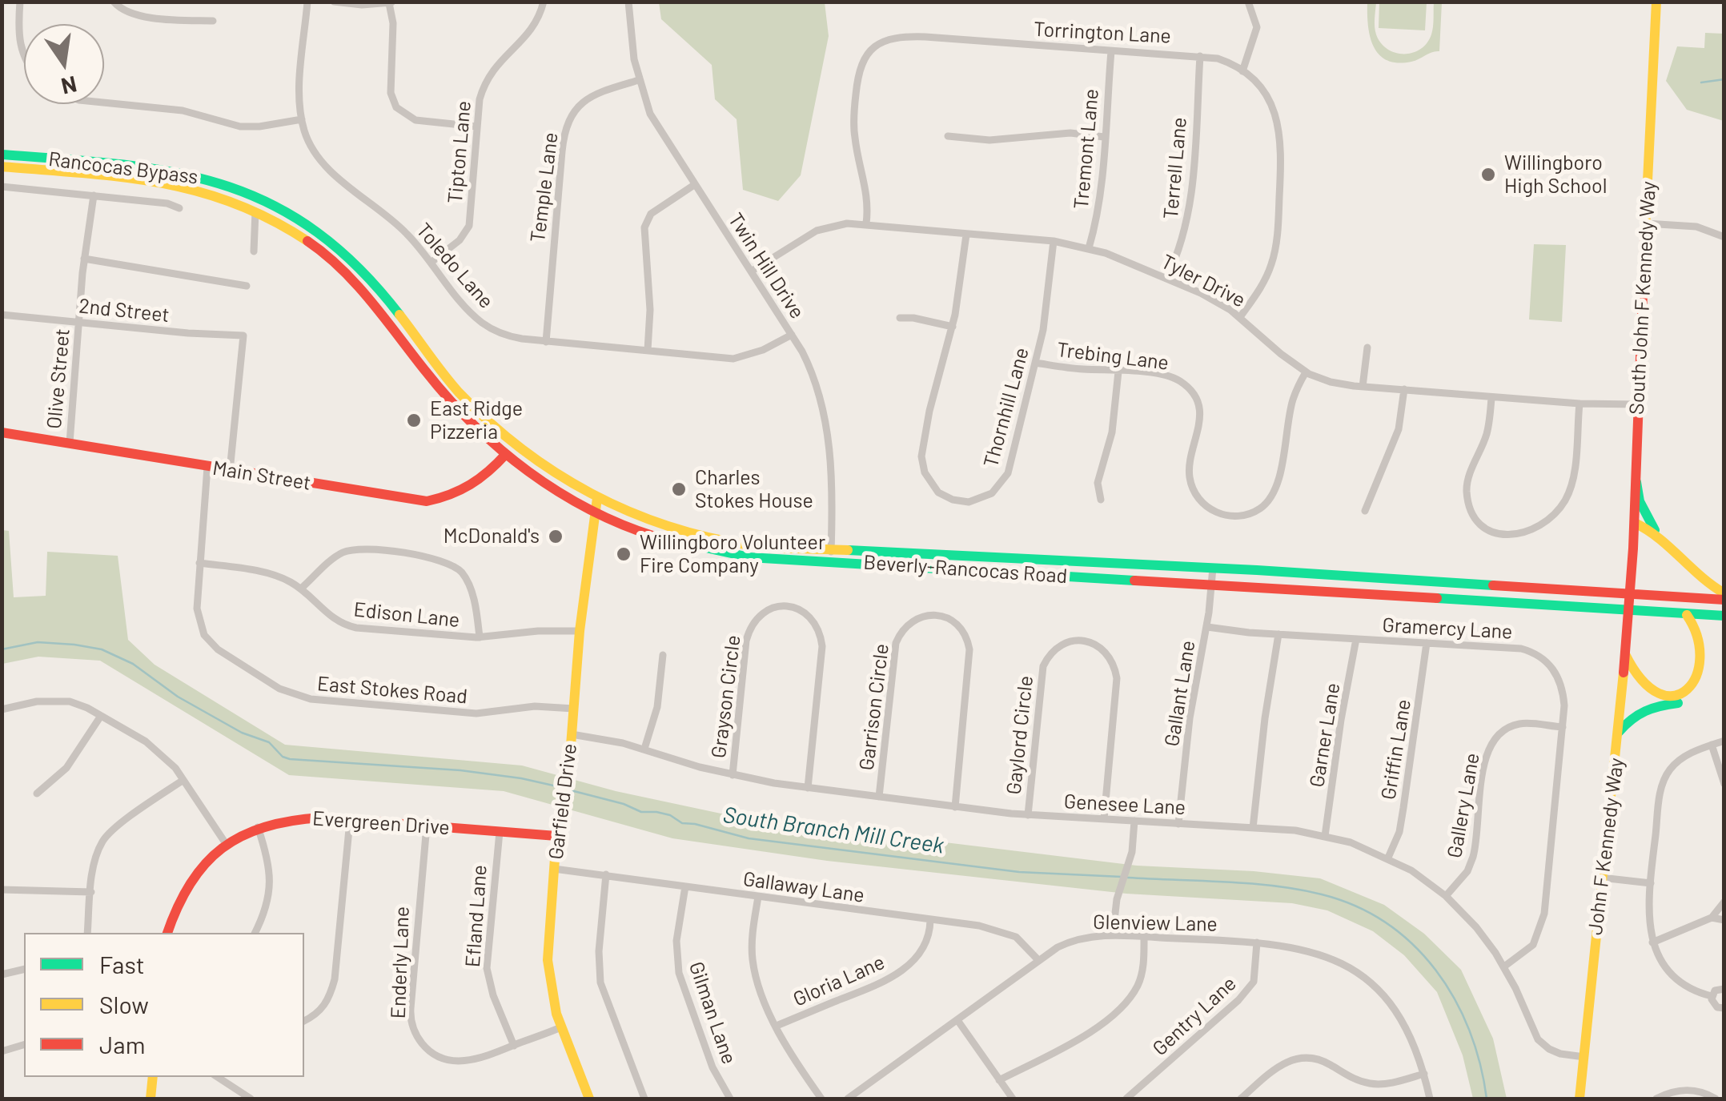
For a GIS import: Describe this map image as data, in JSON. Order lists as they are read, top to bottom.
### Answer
{
  "streets": {
    "main road": [
      "Rancocas Bypass",
      "South John F Kennedy Way",
      "Main Street",
      "Beverly-Rancocas Road",
      "Garfield Drive",
      "Evergreen Drive",
      "John F Kennedy Way"
    ],
    "street": [
      "Torrington Lane",
      "Tremont Lane",
      "Tipton Lane",
      "Terrell Lane",
      "Temple Lane",
      "Toledo Lane",
      "Twin Hill Drive",
      "Tyler Drive",
      "2nd Street",
      "Trebing Lane",
      "Olive Street",
      "Thornhill Lane",
      "Edison Lane",
      "Gramercy Lane",
      "East Stokes Road",
      "Gallant Lane",
      "Grayson Circle",
      "Garrison Circle",
      "Gaylord Circle",
      "Garner Lane",
      "Griffin Lane",
      "Genesee Lane",
      "Gallery Lane",
      "Gallaway Lane",
      "Efland Lane",
      "Glenview Lane",
      "Enderly Lane",
      "Gloria Lane",
      "Gilman Lane",
      "Gentry Lane"
    ]
  },
  "crossings": [
    ["Torrington Lane", "Tremont Lane"],
    ["Torrington Lane", "Terrell Lane"],
    ["Torrington Lane", "Tyler Drive"],
    ["Tremont Lane", "Tyler Drive"],
    ["Tipton Lane", "Toledo Lane"],
    ["Rancocas Bypass", "Beverly-Rancocas Road"],
    ["Terrell Lane", "Tyler Drive"],
    ["Temple Lane", "Toledo Lane"],
    ["Temple Lane", "Twin Hill Drive"],
    ["Toledo Lane", "Twin Hill Drive"],
    ["Twin Hill Drive", "Tyler Drive"],
    ["Twin Hill Drive", "Beverly-Rancocas Road"],
    ["Tyler Drive", "South John F Kennedy Way"],
    ["Tyler Drive", "Trebing Lane"],
    ["Tyler Drive", "Thornhill Lane"],
    ["South John F Kennedy Way", "Beverly-Rancocas Road"],
    ["South John F Kennedy Way", "John F Kennedy Way"],
    ["2nd Street", "Olive Street"],
    ["2nd Street", "Main Street"],
    ["Trebing Lane", "Thornhill Lane"],
    ["Olive Street", "Main Street"],
    ["Main Street", "Beverly-Rancocas Road"],
    ["Main Street", "East Stokes Road"],
    ["Beverly-Rancocas Road", "Gallant Lane"],
    ["Beverly-Rancocas Road", "Garfield Drive"],
    ["Beverly-Rancocas Road", "John F Kennedy Way"],
    ["Edison Lane", "East Stokes Road"],
    ["Edison Lane", "Garfield Drive"],
    ["Gramercy Lane", "Gallant Lane"],
    ["Gramercy Lane", "Garner Lane"],
    ["Gramercy Lane", "Griffin Lane"],
    ["Gramercy Lane", "Genesee Lane"],
    ["Gramercy Lane", "Gallery Lane"],
    ["East Stokes Road", "Garfield Drive"],
    ["Gallant Lane", "Genesee Lane"],
    ["Grayson Circle", "Genesee Lane"],
    ["Garrison Circle", "Genesee Lane"],
    ["Gaylord Circle", "Genesee Lane"],
    ["Garner Lane", "Genesee Lane"],
    ["Griffin Lane", "Genesee Lane"],
    ["Garfield Drive", "Genesee Lane"],
    ["Garfield Drive", "Evergreen Drive"],
    ["Garfield Drive", "Gallaway Lane"],
    ["Garfield Drive", "Enderly Lane"],
    ["Genesee Lane", "Gallery Lane"],
    ["Genesee Lane", "John F Kennedy Way"],
    ["Evergreen Drive", "Efland Lane"],
    ["Evergreen Drive", "Enderly Lane"],
    ["Gallaway Lane", "Glenview Lane"],
    ["Gallaway Lane", "Gloria Lane"],
    ["Gallaway Lane", "Gilman Lane"],
    ["Efland Lane", "Enderly Lane"],
    ["Glenview Lane", "Gentry Lane"]
  ],
  "water": ["South Branch Mill Creek"],
  "places": [
    "Willingboro High School",
    "East Ridge Pizzeria",
    "Charles Stokes House",
    "McDonald's",
    "Willingboro Volunteer Fire Company"
  ],
  "legend": ["Fast", "Slow", "Jam"],
  "north": "bottom"
}
